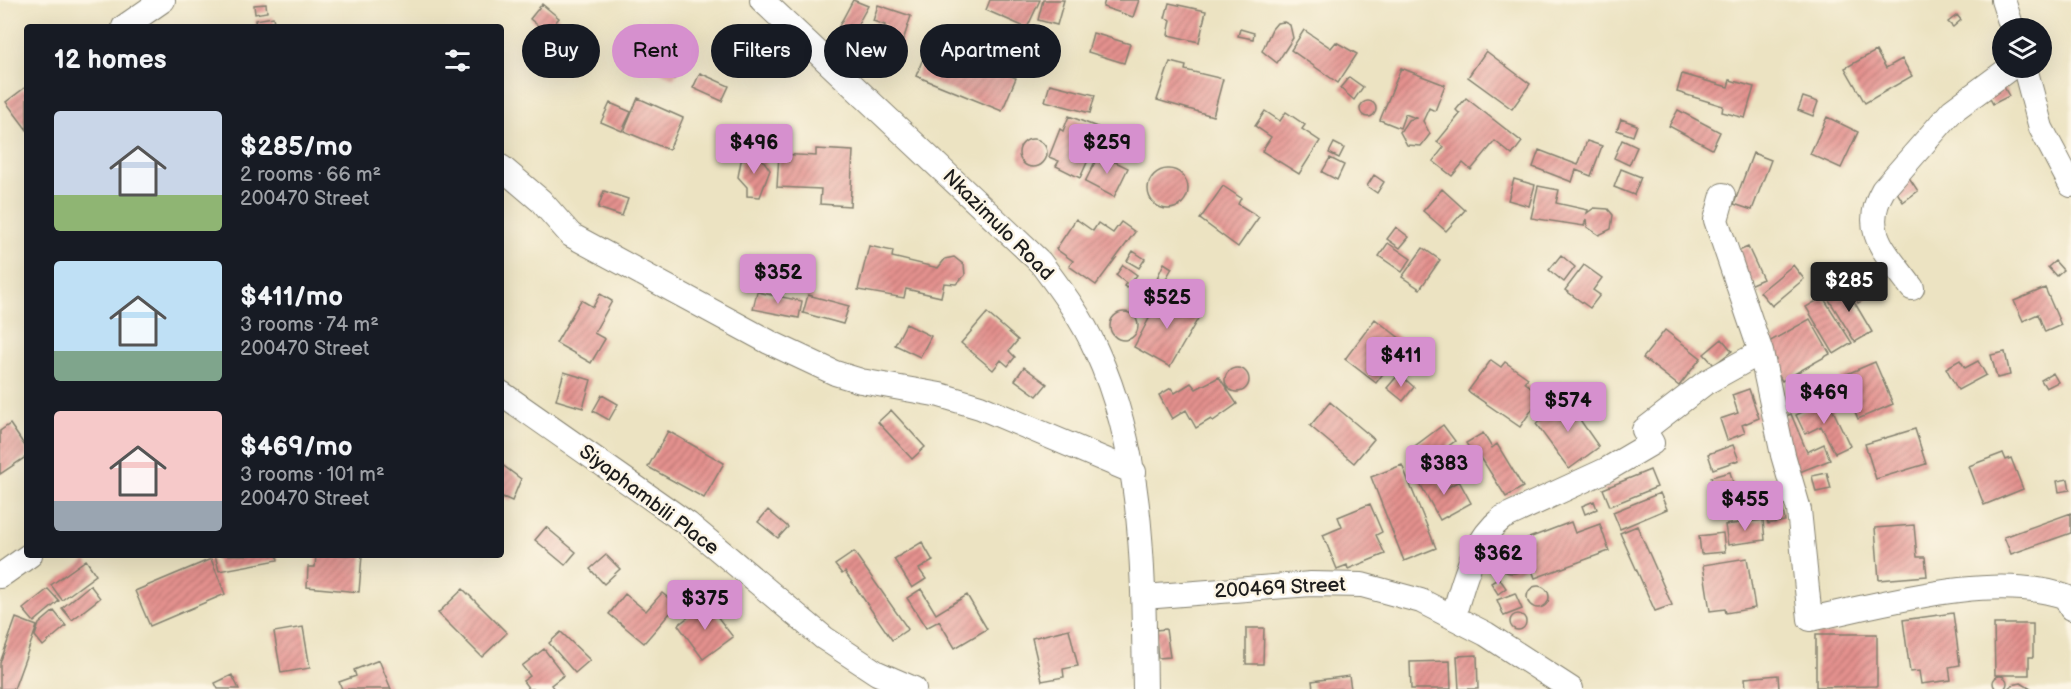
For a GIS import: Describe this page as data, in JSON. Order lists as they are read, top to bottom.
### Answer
{
  "streets": {
    "street": ["Nkazimulo Road", "Siyaphambili Place", "200469 Street"]
  },
  "crossings": [
    ["Nkazimulo Road", "200469 Street"]
  ],
  "page": {
    "chip": [
      "Buy",
      "Rent",
      "Filters",
      "New",
      "Apartment"
    ],
    "heading": "12 homes",
    "list": [
      {
        "name": "$285/mo",
        "note": "2 rooms · 66 m² · 200470 Street"
      },
      {
        "name": "$411/mo",
        "note": "3 rooms · 74 m² · 200470 Street"
      },
      {
        "name": "$469/mo",
        "note": "3 rooms · 101 m² · 200470 Street"
      }
    ],
    "price": [
      "$496",
      "$259",
      "$352",
      "$285",
      "$525",
      "$411",
      "$469",
      "$574",
      "$383",
      "$455",
      "$362",
      "$375"
    ]
  }
}
